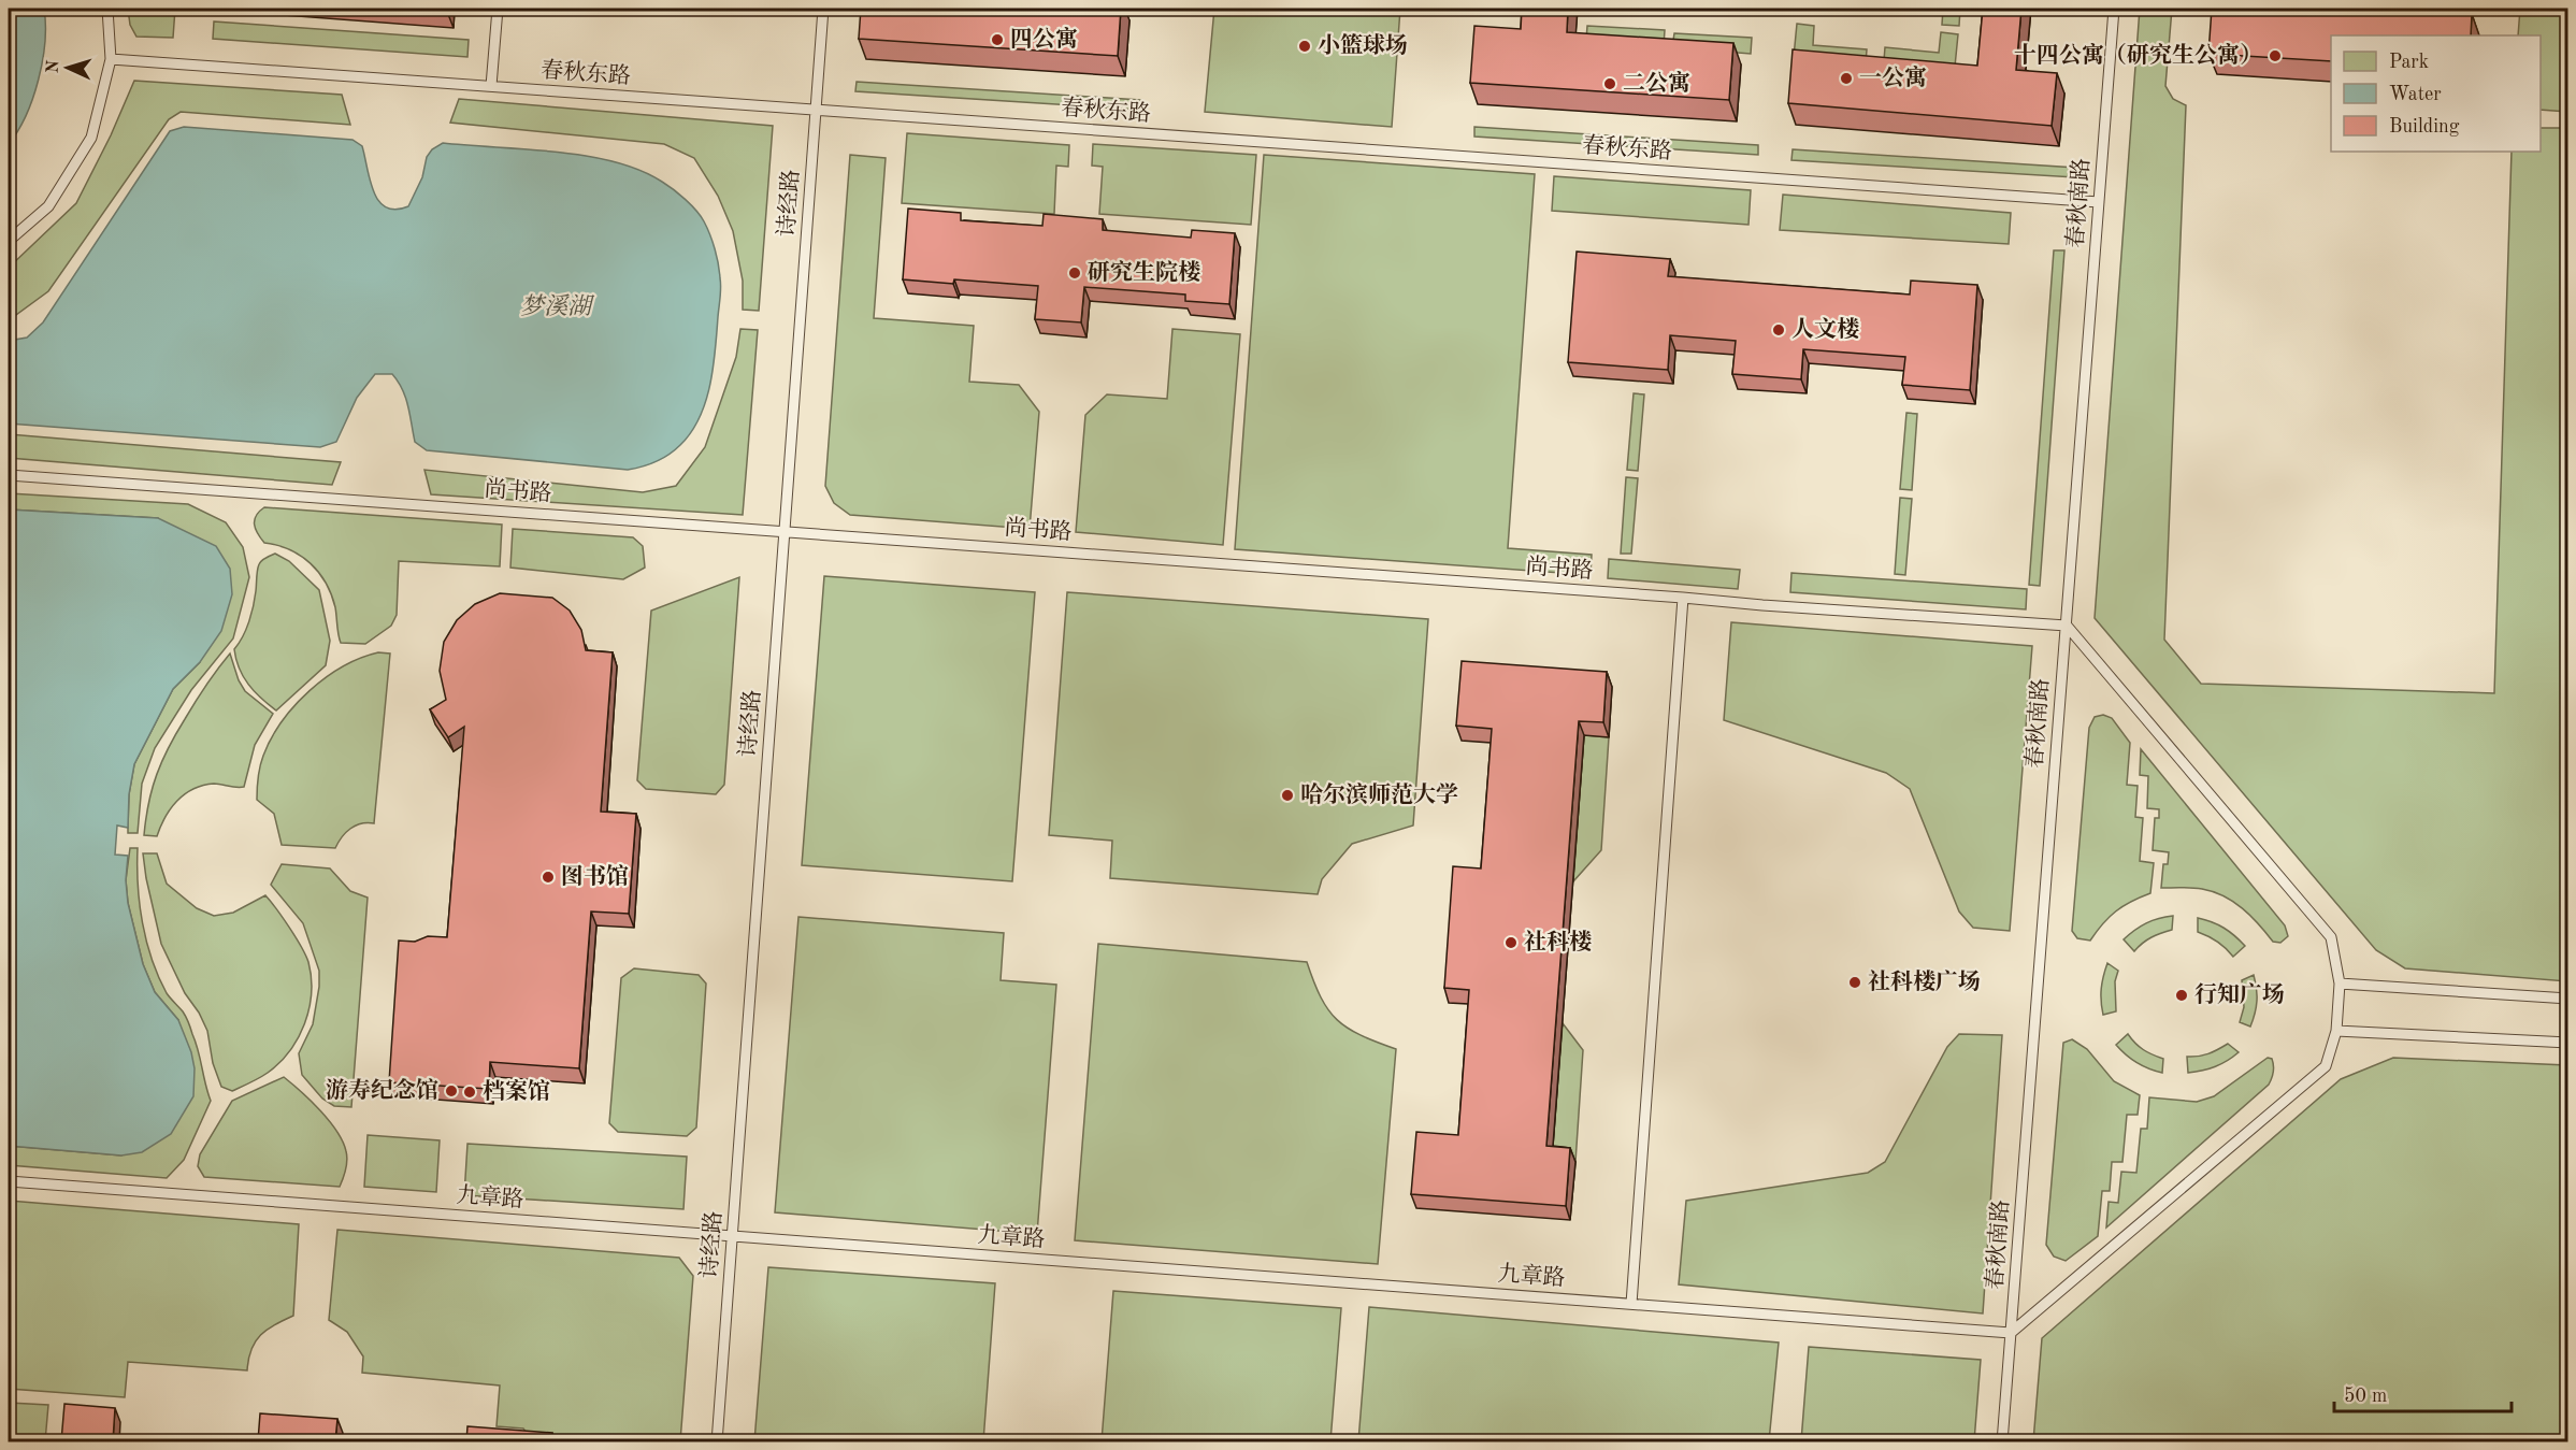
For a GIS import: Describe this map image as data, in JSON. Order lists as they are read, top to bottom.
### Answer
{
  "streets": {
    "lane": [
      "春秋东路",
      "诗经路",
      "春秋南路",
      "尚书路",
      "九章路"
    ]
  },
  "crossings": [
    ["春秋东路", "诗经路"],
    ["春秋东路", "春秋南路"],
    ["诗经路", "尚书路"],
    ["诗经路", "九章路"],
    ["春秋南路", "尚书路"],
    ["春秋南路", "九章路"]
  ],
  "water": ["梦溪湖"],
  "places": [
    "四公寓",
    "小篮球场",
    "十四公寓（研究生公寓）",
    "一公寓",
    "二公寓",
    "研究生院楼",
    "人文楼",
    "哈尔滨师范大学",
    "图书馆",
    "社科楼",
    "社科楼广场",
    "行知广场",
    "游寿纪念馆",
    "档案馆"
  ],
  "legend": ["Park", "Water", "Building"],
  "scale_bar": "50 m",
  "north": "left"
}
